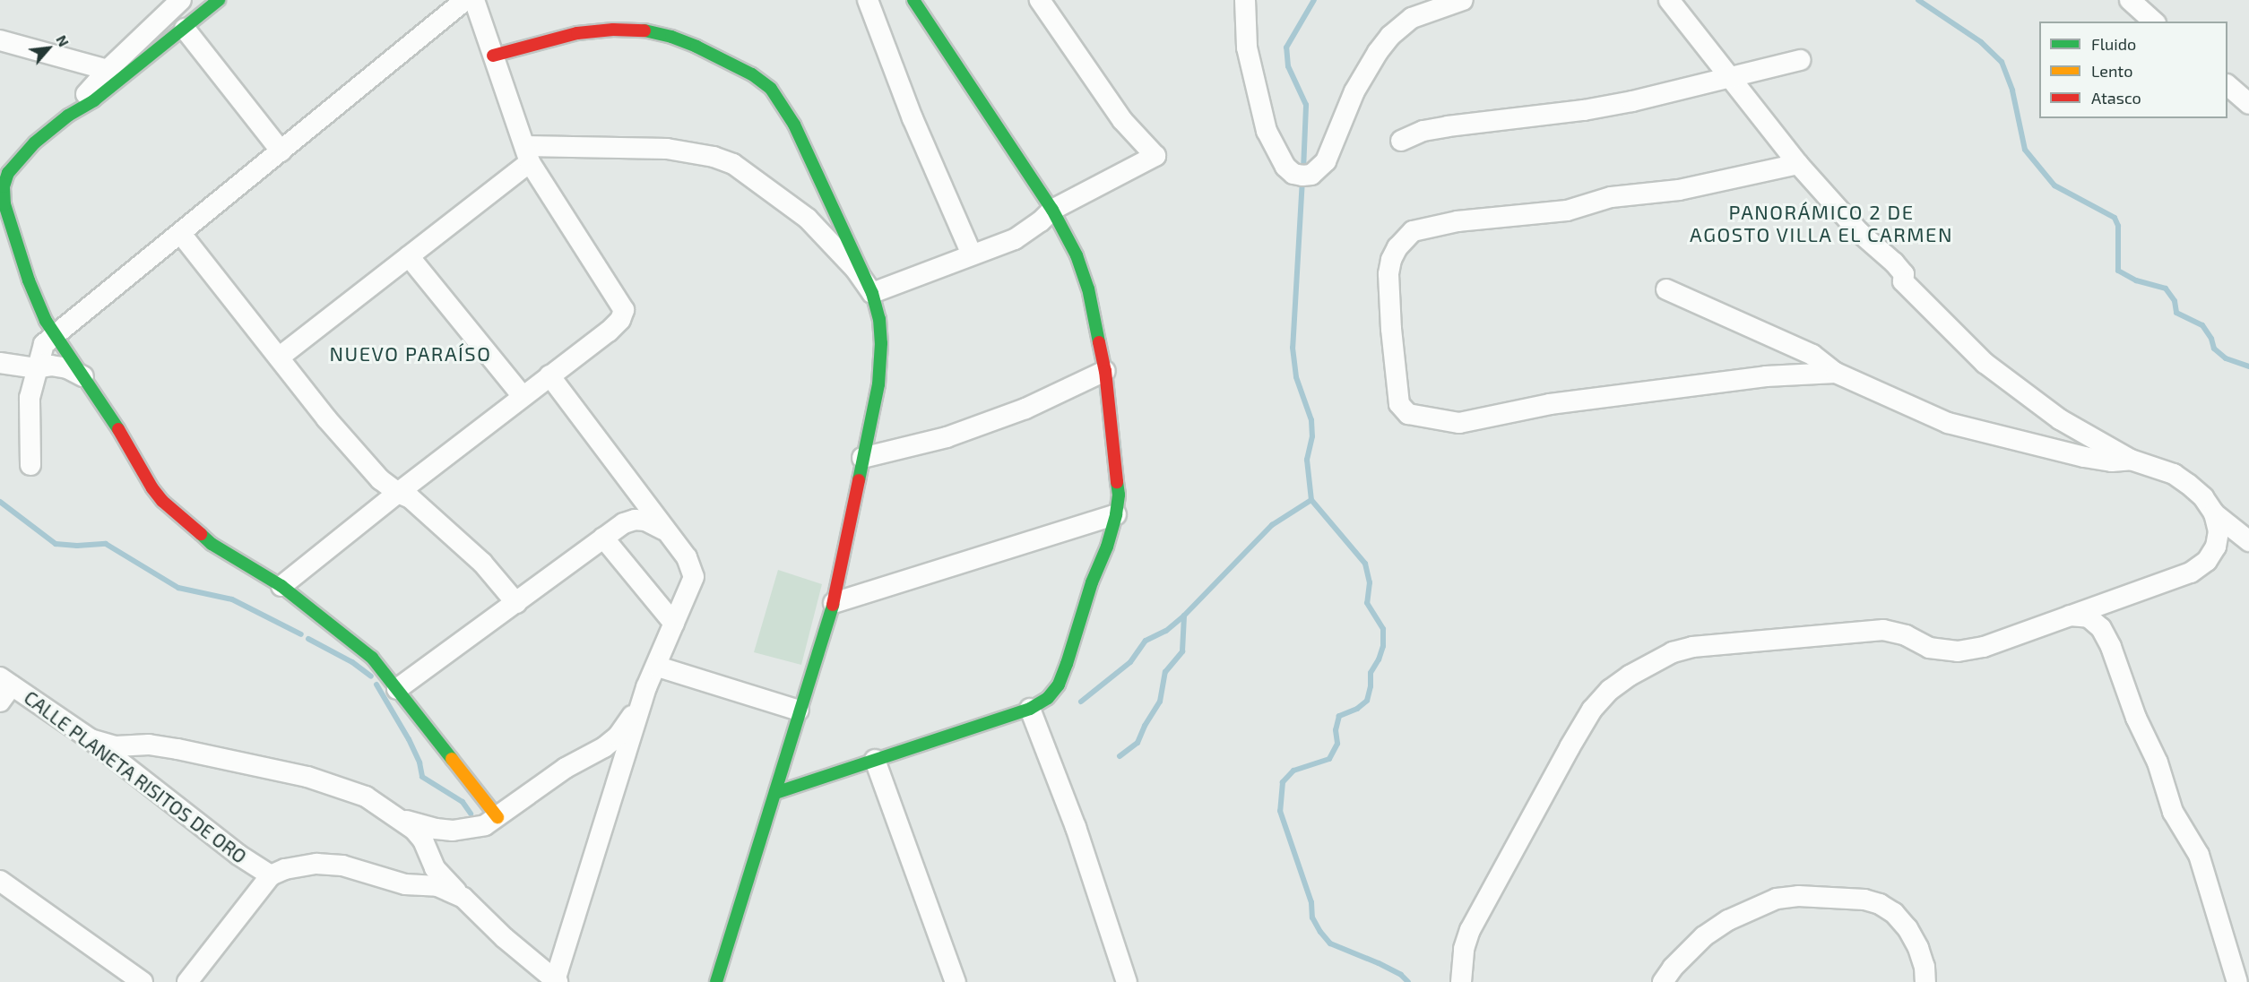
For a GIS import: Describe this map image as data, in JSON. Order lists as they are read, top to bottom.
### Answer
{
  "streets": {
    "street": ["CALLE PLANETA RISITOS DE ORO"]
  },
  "districts": ["PANORÁMICO 2 DE AGOSTO VILLA EL CARMEN", "NUEVO PARAÍSO"],
  "legend": ["Fluido", "Lento", "Atasco"],
  "north": "top right"
}
